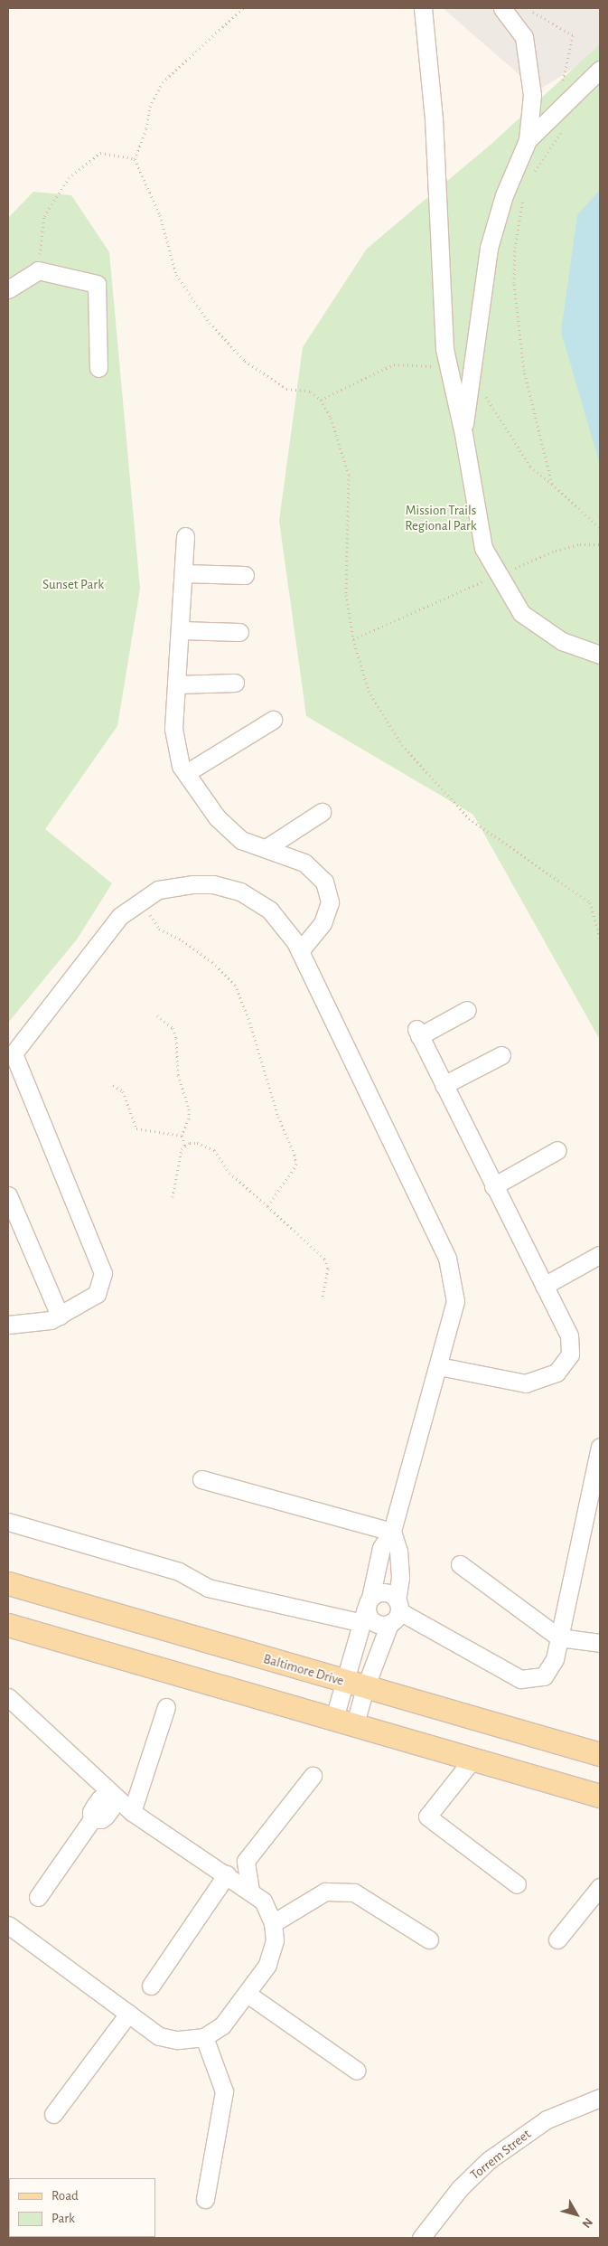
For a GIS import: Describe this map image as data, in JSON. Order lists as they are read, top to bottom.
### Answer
{
  "streets": {
    "main road": ["Baltimore Drive"],
    "street": ["Torrem Street"]
  },
  "parks": ["Mission Trails Regional Park", "Sunset Park"],
  "legend": ["Road", "Park"],
  "north": "bottom right"
}
